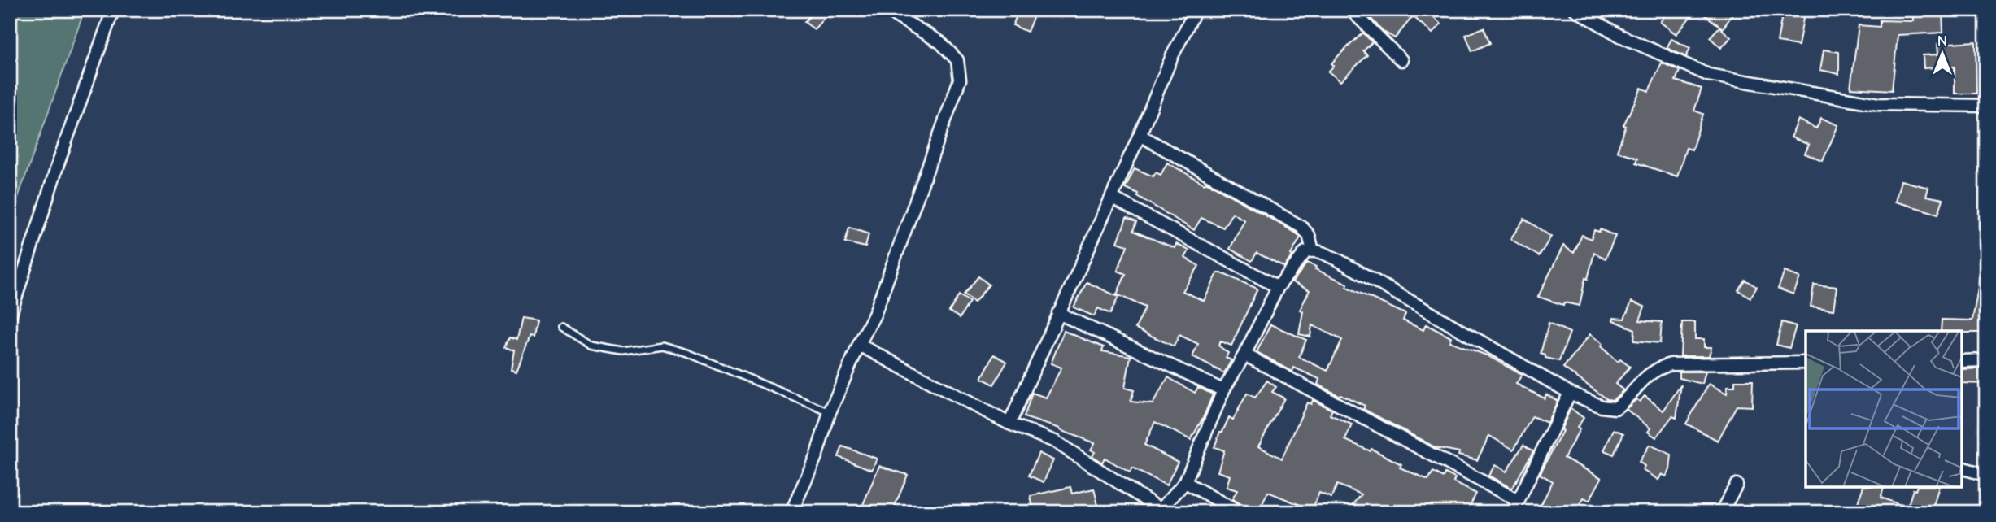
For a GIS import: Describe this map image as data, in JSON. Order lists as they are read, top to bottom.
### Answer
{
  "north": "top"
}
